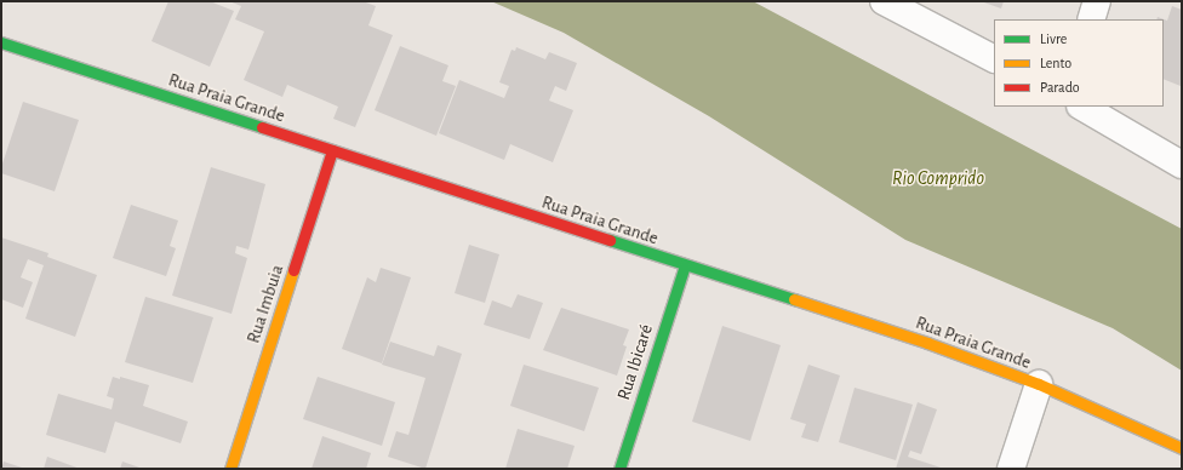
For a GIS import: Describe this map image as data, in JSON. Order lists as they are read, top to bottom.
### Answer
{
  "streets": {
    "street": ["Rua Praia Grande", "Rua Imbuia", "Rua Ibicaré"]
  },
  "crossings": [
    ["Rua Praia Grande", "Rua Imbuia"],
    ["Rua Praia Grande", "Rua Ibicaré"]
  ],
  "water": ["Rio Comprido"],
  "legend": ["Livre", "Lento", "Parado"]
}
